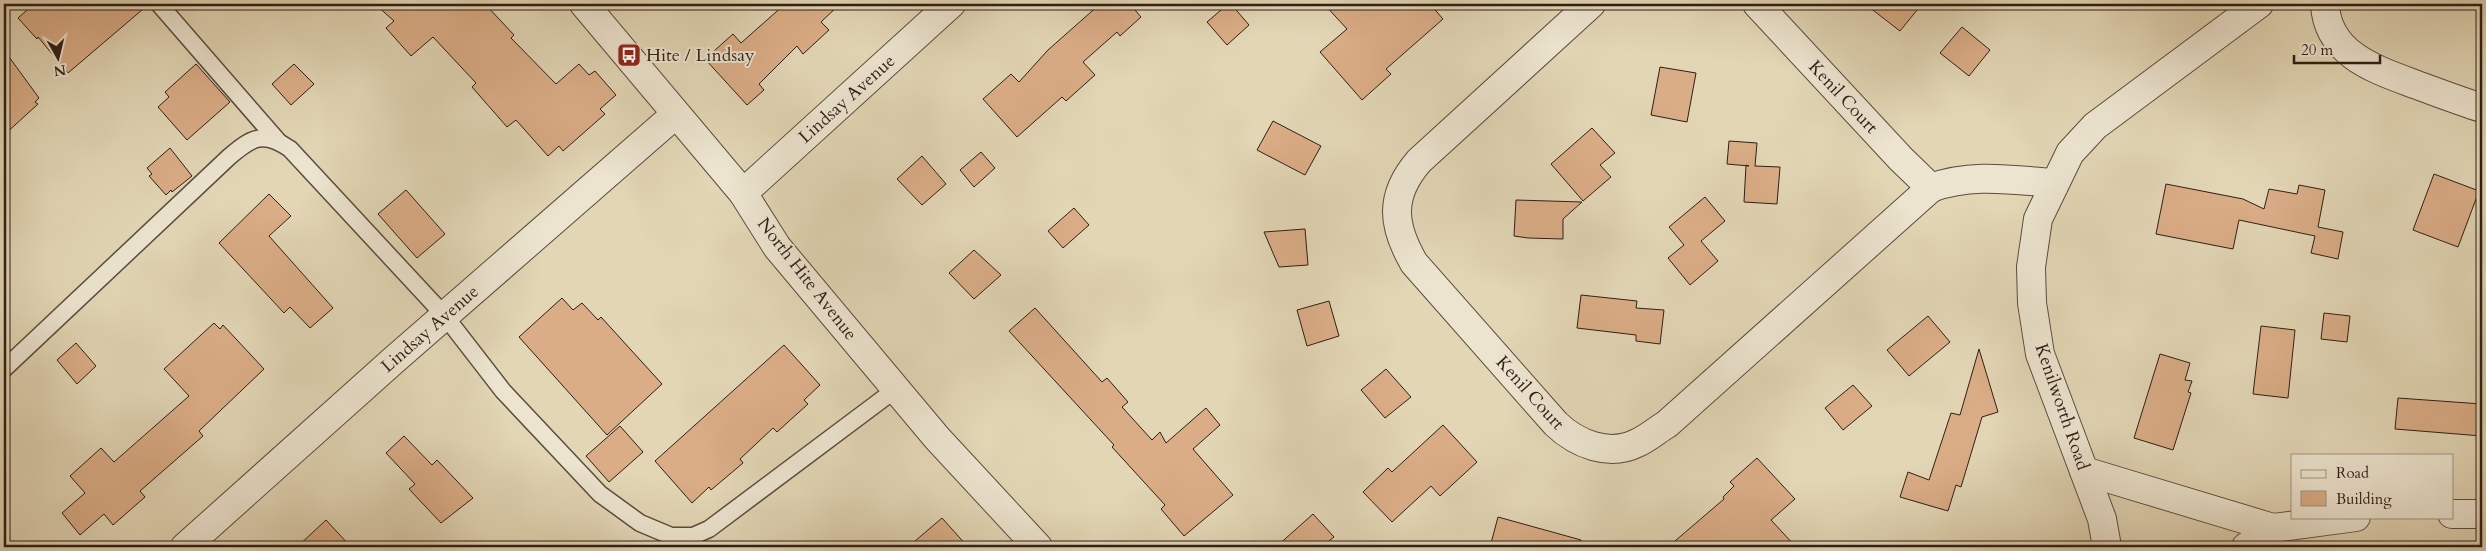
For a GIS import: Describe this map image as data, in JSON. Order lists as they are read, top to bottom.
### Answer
{
  "streets": {
    "street": [
      "Kenil Court",
      "Lindsay Avenue",
      "North Hite Avenue",
      "Kenilworth Road"
    ]
  },
  "crossings": [
    ["Kenil Court", "Kenilworth Road"],
    ["Lindsay Avenue", "North Hite Avenue"]
  ],
  "places": {
    "bus stop": ["Hite / Lindsay"]
  },
  "legend": ["Road", "Building"],
  "scale_bar": "20 m",
  "north": "bottom"
}
